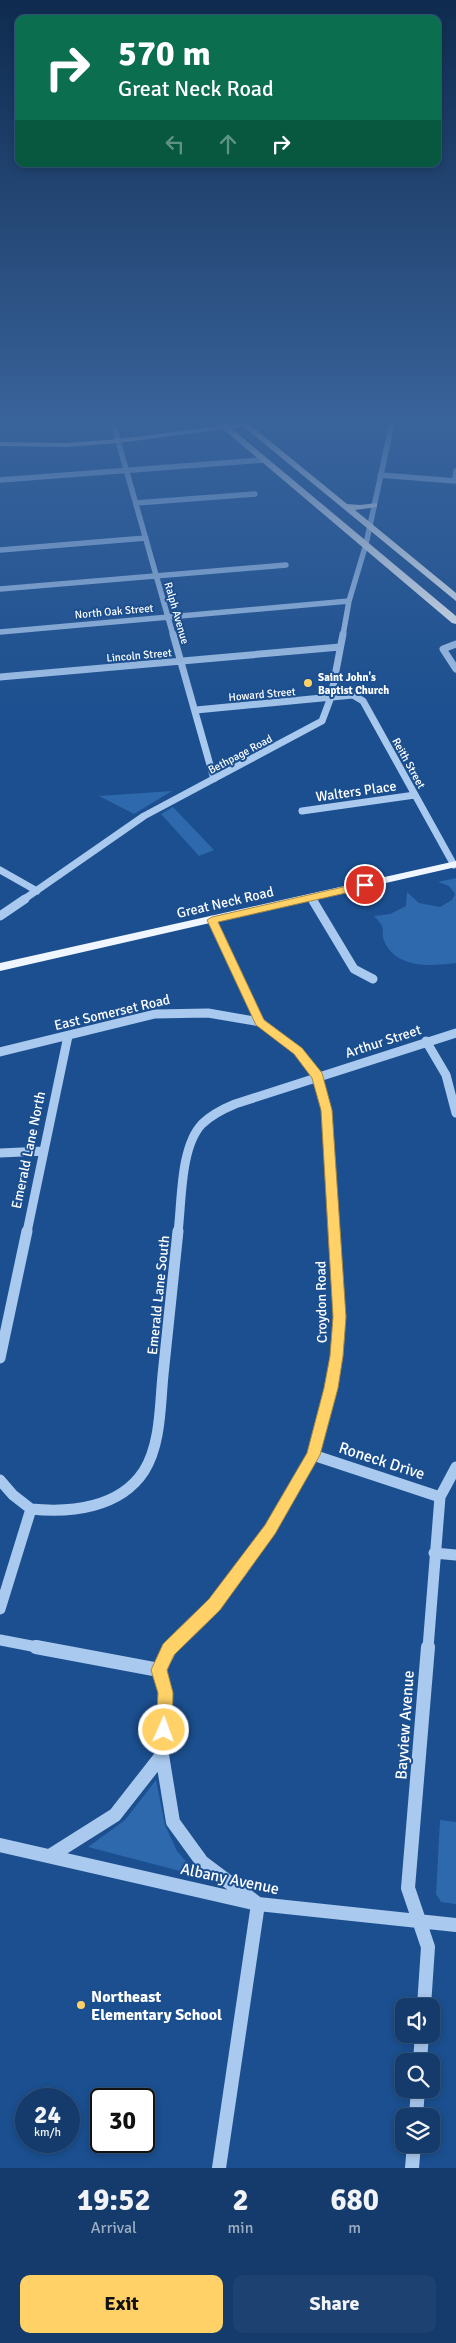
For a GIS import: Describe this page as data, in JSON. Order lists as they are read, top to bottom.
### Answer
{
  "streets": {
    "main road": ["Great Neck Road"],
    "street": [
      "North Oak Street",
      "Ralph Avenue",
      "Lincoln Street",
      "Howard Street",
      "Bethpage Road",
      "Reith Street",
      "Walters Place",
      "East Somerset Road",
      "Arthur Street",
      "Emerald Lane North",
      "Emerald Lane South",
      "Croydon Road",
      "Roneck Drive",
      "Bayview Avenue",
      "Albany Avenue"
    ]
  },
  "crossings": [
    ["North Oak Street", "Ralph Avenue"],
    ["North Oak Street", "Bethpage Road"],
    ["Ralph Avenue", "Lincoln Street"],
    ["Ralph Avenue", "Howard Street"],
    ["Ralph Avenue", "Bethpage Road"],
    ["Lincoln Street", "Bethpage Road"],
    ["Howard Street", "Bethpage Road"],
    ["Howard Street", "Reith Street"],
    ["Bethpage Road", "Reith Street"],
    ["Reith Street", "Walters Place"],
    ["Reith Street", "Great Neck Road"],
    ["Great Neck Road", "Croydon Road"],
    ["East Somerset Road", "Emerald Lane North"],
    ["East Somerset Road", "Croydon Road"],
    ["Arthur Street", "Emerald Lane South"],
    ["Arthur Street", "Croydon Road"],
    ["Emerald Lane South", "Croydon Road"],
    ["Croydon Road", "Roneck Drive"],
    ["Roneck Drive", "Bayview Avenue"],
    ["Bayview Avenue", "Albany Avenue"]
  ],
  "places": ["Saint John's Baptist Church", "Northeast Elementary School"],
  "page": {
    "turn": ["570 m", "Great Neck Road"],
    "speed": "24 km/h",
    "limit": "30",
    "eta": [
      "19:52",
      "Arrival",
      "2",
      "min",
      "680",
      "m"
    ],
    "buttons": ["Exit", "Share"]
  }
}
